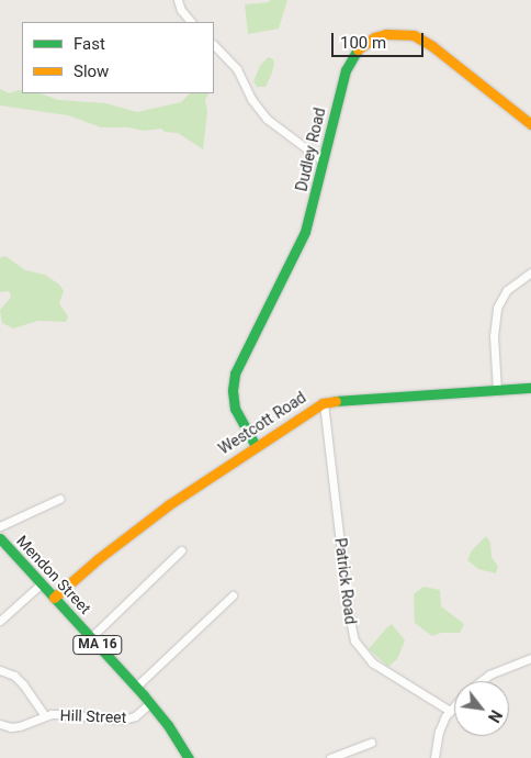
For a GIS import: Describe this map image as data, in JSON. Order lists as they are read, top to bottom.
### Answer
{
  "streets": {
    "street": [
      "Dudley Road",
      "Westcott Road",
      "Mendon Street",
      "Patrick Road",
      "MA 16",
      "Hill Street"
    ]
  },
  "crossings": [
    ["Dudley Road", "Westcott Road"],
    ["Westcott Road", "Mendon Street"],
    ["Westcott Road", "Patrick Road"],
    ["Mendon Street", "Hill Street"]
  ],
  "legend": ["Fast", "Slow"],
  "scale_bar": "100 m",
  "north": "bottom right"
}
